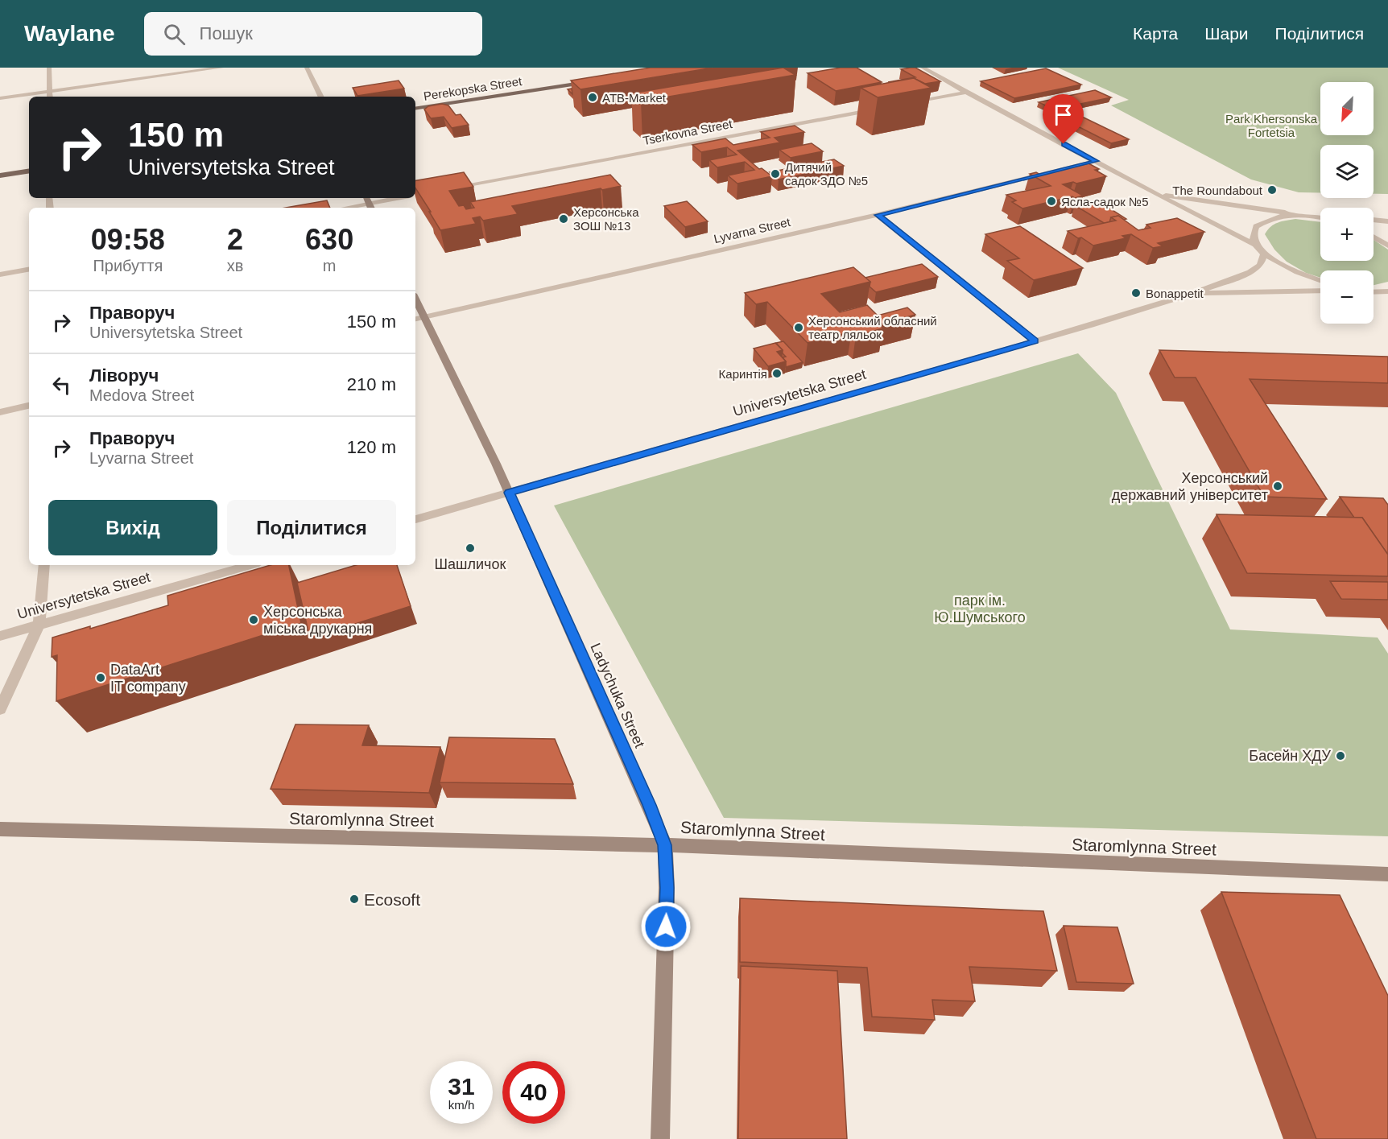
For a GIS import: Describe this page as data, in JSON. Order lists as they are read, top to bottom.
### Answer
{
  "streets": {
    "main road": ["Perekopska Street"],
    "street": [
      "Tserkovna Street",
      "Lyvarna Street",
      "Universytetska Street",
      "Ladychuka Street",
      "Staromlynna Street"
    ]
  },
  "crossings": [
    ["Lyvarna Street", "Ladychuka Street"],
    ["Universytetska Street", "Ladychuka Street"],
    ["Ladychuka Street", "Staromlynna Street"]
  ],
  "parks": ["Park Khersonska Fortetsia", "парк ім. Ю.Шумського"],
  "places": [
    "ATB-Market",
    "Дитячий садок ЗДО №5",
    "The Roundabout",
    "Ясла-садок №5",
    "Херсонська ЗОШ №13",
    "Bonappetit",
    "Херсонський обласний театр ляльок",
    "Каринтія",
    "Херсонський державний університет",
    "Шашличок",
    "Херсонська міська друкарня",
    "DataArt IT company",
    "Басейн ХДУ",
    "Ecosoft"
  ],
  "north": "bottom left",
  "page": {
    "header": "Waylane",
    "search": "Пошук",
    "nav": ["Карта", "Шари", "Поділитися"],
    "map_buttons": ["+", "−"],
    "turn": ["150 m", "Universytetska Street"],
    "eta": [
      "09:58",
      "Прибуття",
      "2",
      "хв",
      "630",
      "m"
    ],
    "list": [
      {
        "name": "Праворуч",
        "note": "Universytetska Street",
        "value": "150 m"
      },
      {
        "name": "Ліворуч",
        "note": "Medova Street",
        "value": "210 m"
      },
      {
        "name": "Праворуч",
        "note": "Lyvarna Street",
        "value": "120 m"
      }
    ],
    "buttons": ["Вихід", "Поділитися"],
    "speed": "31 km/h",
    "limit": "40"
  }
}
